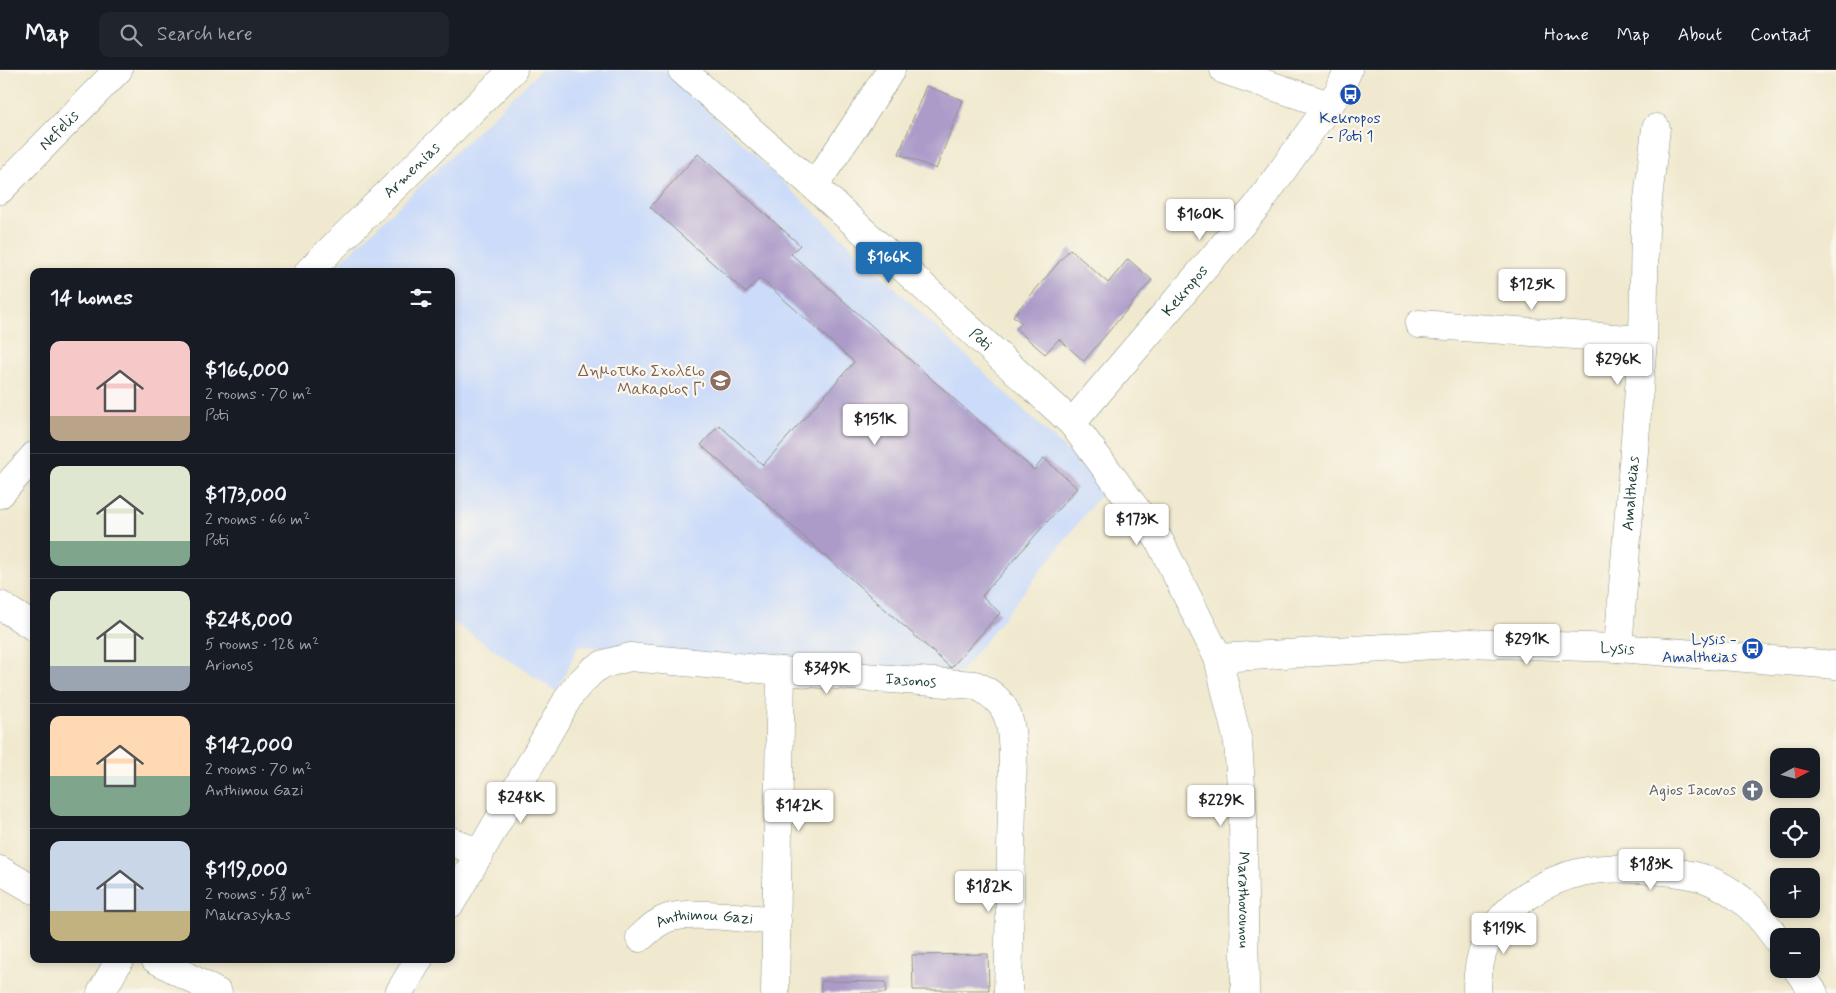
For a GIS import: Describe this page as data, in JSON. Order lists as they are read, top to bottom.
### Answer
{
  "streets": {
    "street": [
      "Nefelis",
      "Armenias",
      "Kekropos",
      "Poti",
      "Amaltheias",
      "Lysis",
      "Iasonos",
      "Marathovounou",
      "Anthimou Gazi"
    ]
  },
  "crossings": [
    ["Kekropos", "Poti"],
    ["Poti", "Lysis"],
    ["Poti", "Marathovounou"],
    ["Amaltheias", "Lysis"],
    ["Lysis", "Marathovounou"],
    ["Iasonos", "Anthimou Gazi"]
  ],
  "places": {
    "bus stop": ["Kekropos - Poti 1", "Lysis - Amaltheias"],
    "school or university": ["Δημοτικο Σχολειο Μακαριος Γ'"],
    "church": ["Agios Iacovos"]
  },
  "north": "right",
  "page": {
    "header": "Map",
    "search": "Search here",
    "nav": [
      "Home",
      "Map",
      "About",
      "Contact"
    ],
    "price": [
      "$160K",
      "$166K",
      "$125K",
      "$296K",
      "$151K",
      "$173K",
      "$291K",
      "$349K",
      "$248K",
      "$229K",
      "$142K",
      "$183K",
      "$182K",
      "$119K"
    ],
    "heading": "14 homes",
    "list": [
      {
        "name": "$166,000",
        "note": "2 rooms · 70 m² · Poti"
      },
      {
        "name": "$173,000",
        "note": "2 rooms · 66 m² · Poti"
      },
      {
        "name": "$248,000",
        "note": "5 rooms · 128 m² · Arionos"
      },
      {
        "name": "$142,000",
        "note": "2 rooms · 70 m² · Anthimou Gazi"
      },
      {
        "name": "$119,000",
        "note": "2 rooms · 58 m² · Makrasykas"
      }
    ],
    "map_buttons": ["+", "−"]
  }
}
